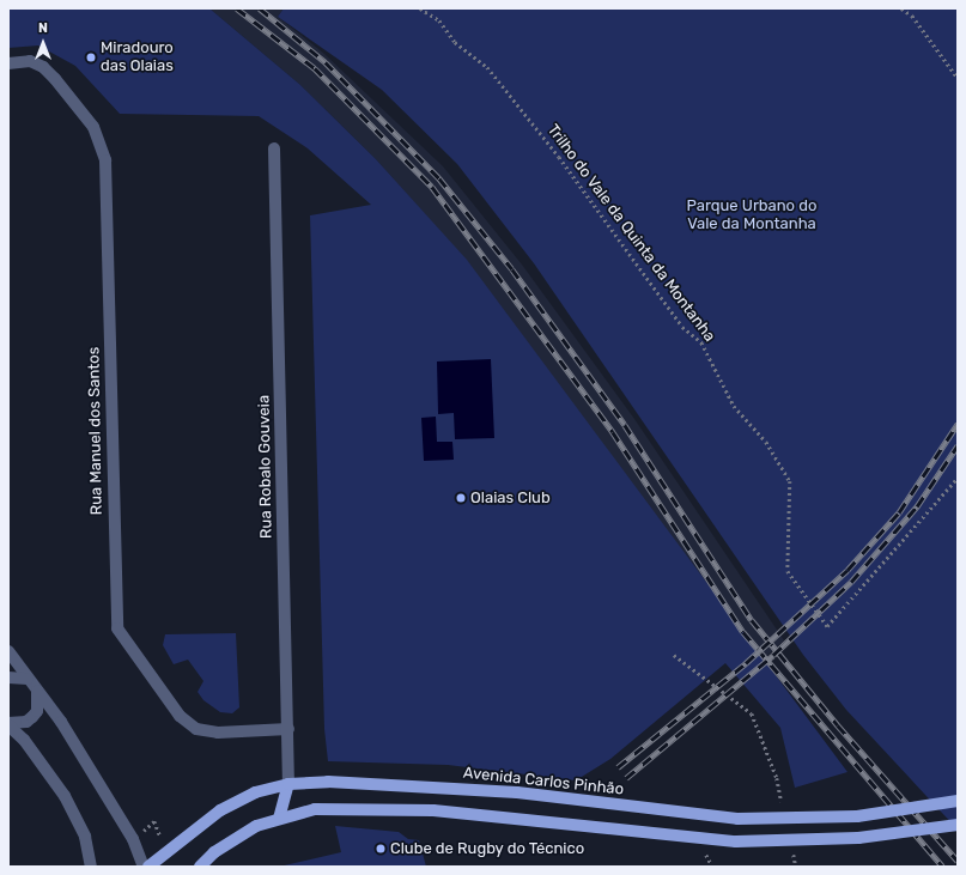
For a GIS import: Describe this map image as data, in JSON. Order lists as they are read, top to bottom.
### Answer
{
  "streets": {
    "main road": ["Avenida Carlos Pinhão"],
    "street": ["Rua Manuel dos Santos", "Rua Robalo Gouveia"],
    "path": ["Trilho do Vale da Quinta da Montanha"]
  },
  "crossings": [
    ["Rua Manuel dos Santos", "Rua Robalo Gouveia"],
    ["Rua Robalo Gouveia", "Avenida Carlos Pinhão"]
  ],
  "parks": ["Parque Urbano do Vale da Montanha"],
  "places": ["Miradouro das Olaias", "Olaias Club", "Clube de Rugby do Técnico"],
  "north": "top"
}
